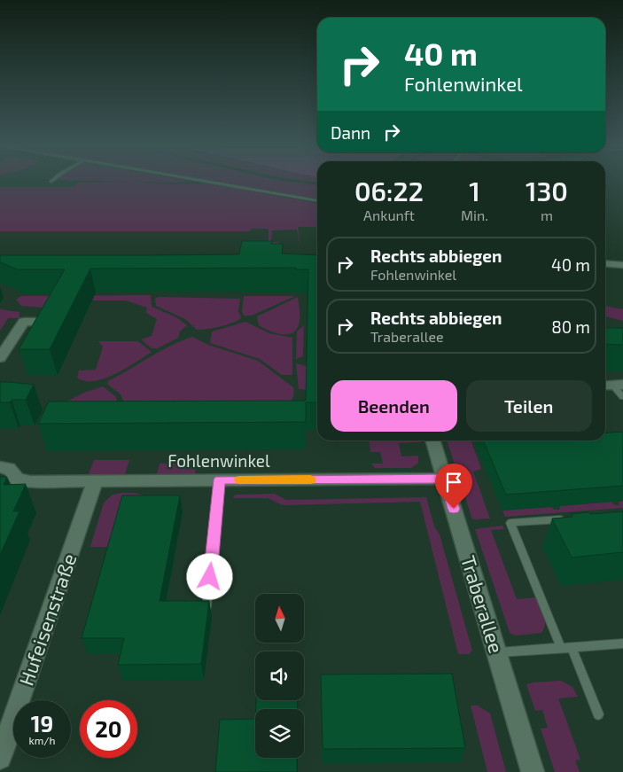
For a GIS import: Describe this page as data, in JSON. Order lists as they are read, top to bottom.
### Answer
{
  "streets": {
    "street": ["Fohlenwinkel", "Traberallee", "Hufeisenstraße"]
  },
  "crossings": [
    ["Fohlenwinkel", "Traberallee"],
    ["Fohlenwinkel", "Hufeisenstraße"]
  ],
  "north": "top",
  "page": {
    "turn": ["40 m", "Fohlenwinkel"],
    "then": "Dann",
    "eta": [
      "06:22",
      "Ankunft",
      "1",
      "Min.",
      "130",
      "m"
    ],
    "list": [
      {
        "name": "Rechts abbiegen",
        "note": "Fohlenwinkel",
        "value": "40 m"
      },
      {
        "name": "Rechts abbiegen",
        "note": "Traberallee",
        "value": "80 m"
      }
    ],
    "buttons": ["Beenden", "Teilen"],
    "speed": "19 km/h",
    "limit": "20"
  }
}
